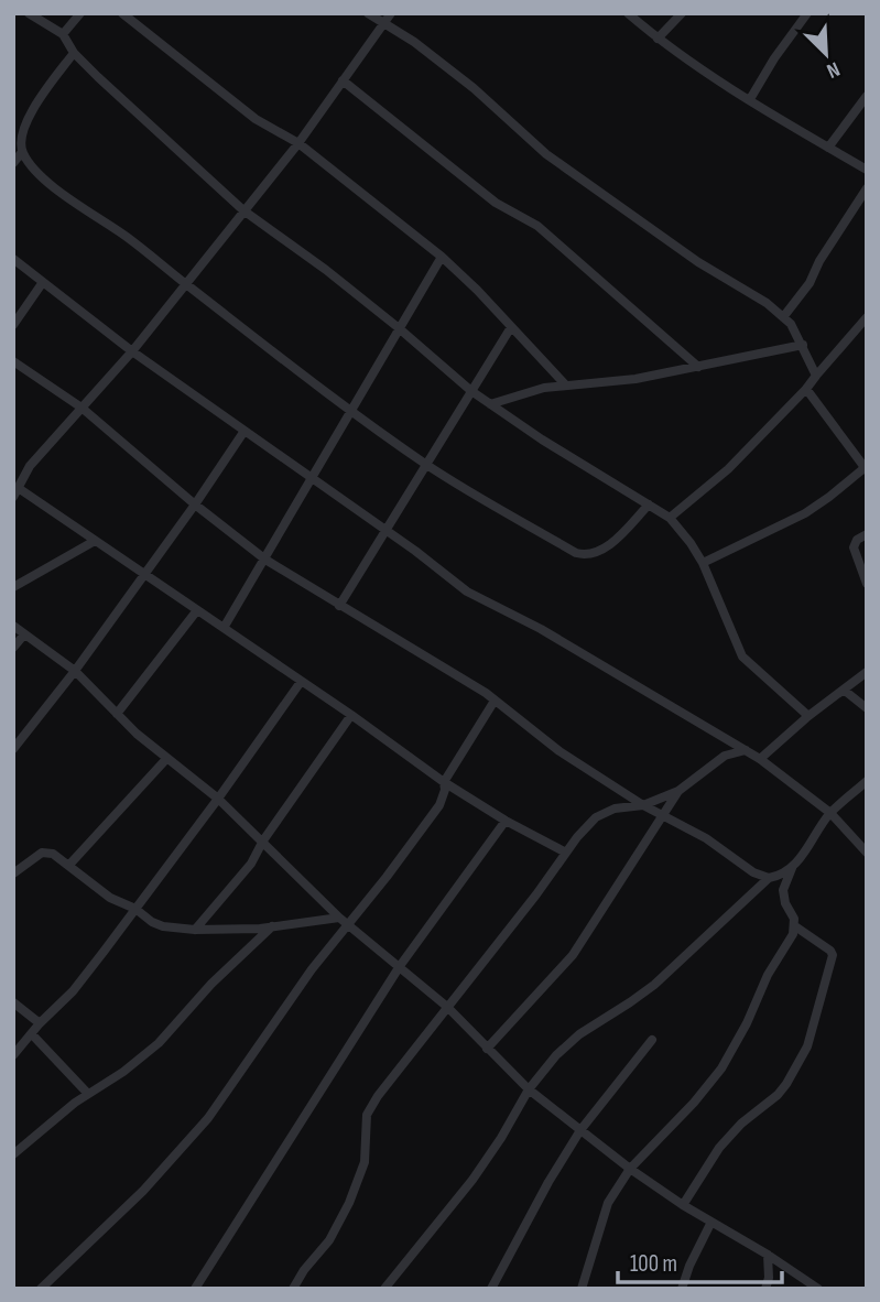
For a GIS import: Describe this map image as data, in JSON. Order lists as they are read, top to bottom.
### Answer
{
  "scale_bar": "100 m",
  "north": "bottom right"
}
